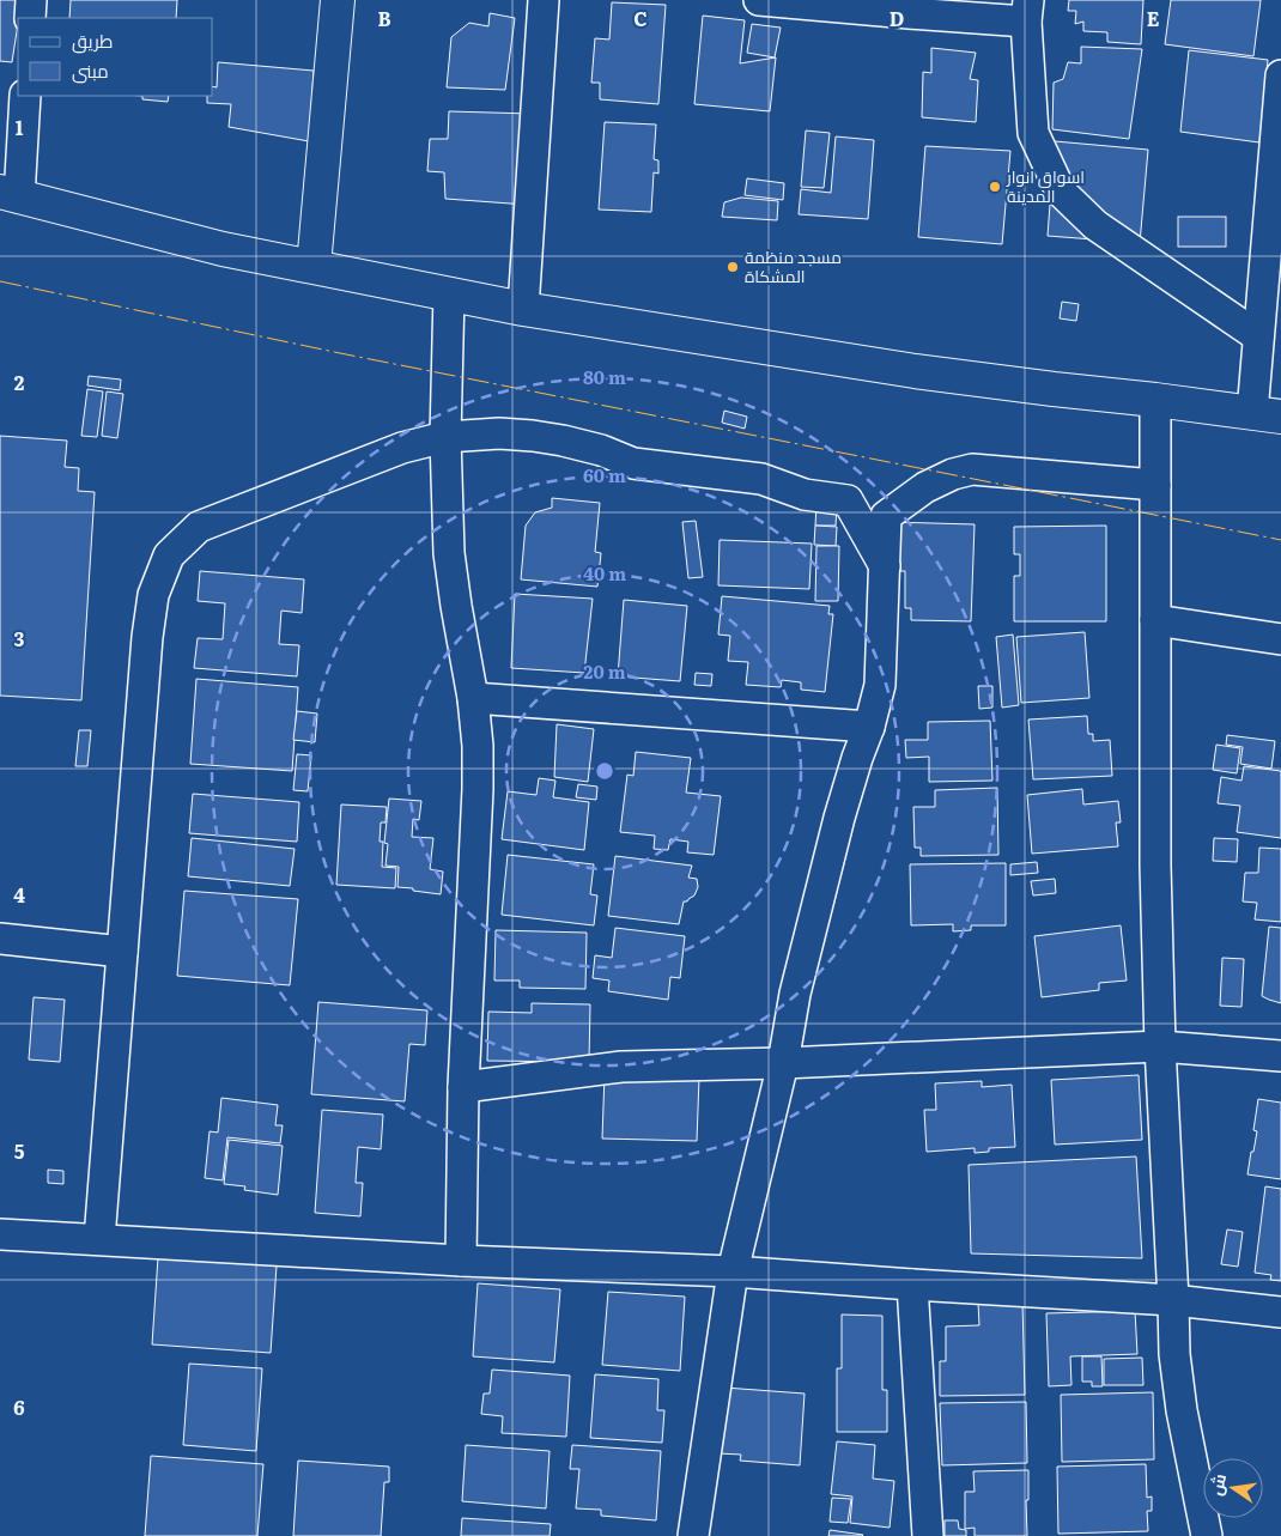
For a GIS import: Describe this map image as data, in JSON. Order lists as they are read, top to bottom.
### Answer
{
  "places": ["اسواق انوار المدينة", "مسجد منظمة المشكاة"],
  "legend": ["طريق", "مبنى"],
  "north": "left",
  "grid": {
    "columns": [
      "B",
      "C",
      "D",
      "E"
    ],
    "rows": [
      "1",
      "2",
      "3",
      "4",
      "5",
      "6"
    ]
  },
  "rings": [
    "80 m",
    "60 m",
    "40 m",
    "20 m"
  ]
}
